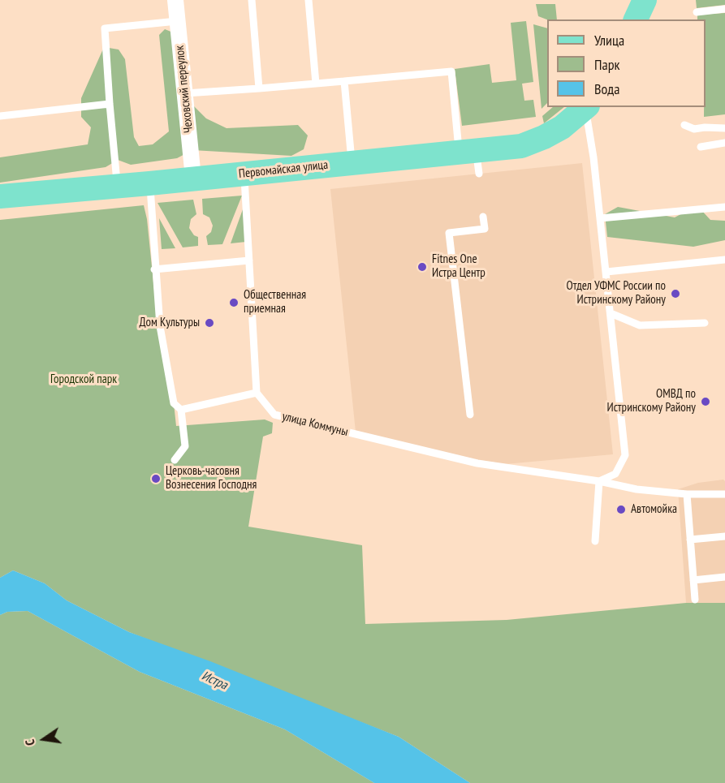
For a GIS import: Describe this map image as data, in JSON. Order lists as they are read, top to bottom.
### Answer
{
  "streets": {
    "main road": ["Первомайская улица"],
    "street": ["Чеховский переулок"],
    "lane": ["улица Коммуны"]
  },
  "crossings": [
    ["Чеховский переулок", "Первомайская улица"]
  ],
  "water": ["Истра"],
  "parks": ["Городской парк"],
  "places": [
    "Fitnes One Истра Центр",
    "Отдел УФМС России по Истринскому Району",
    "Общественная приемная",
    "Дом Культуры",
    "ОМВД по Истринскому Району",
    "Церковь-часовня Вознесения Господня",
    "Автомойка"
  ],
  "legend": ["Улица", "Парк", "Вода"],
  "north": "left"
}
